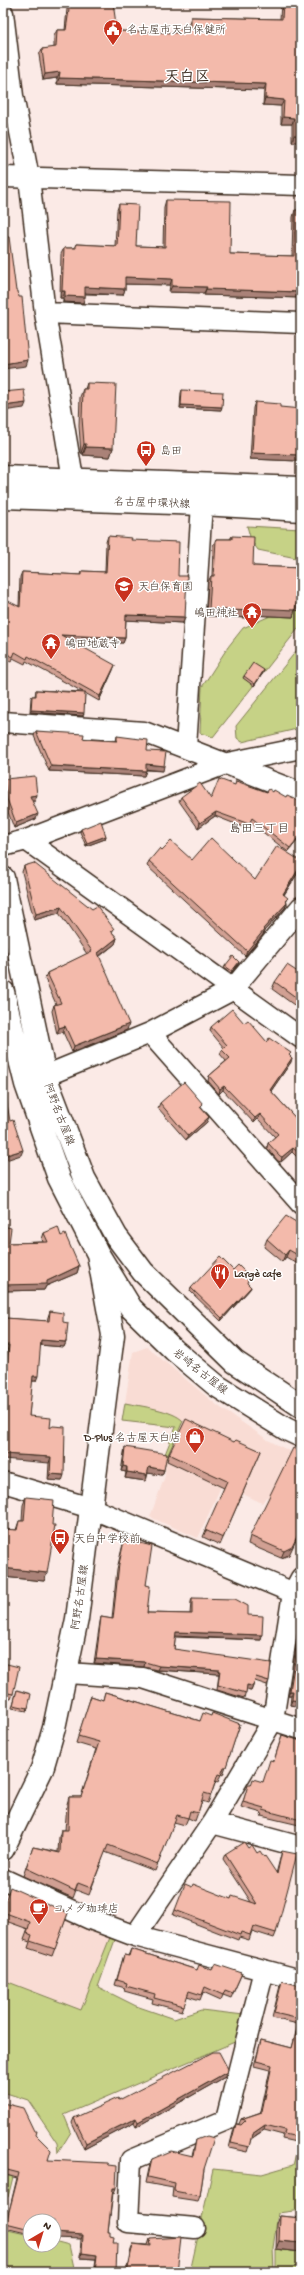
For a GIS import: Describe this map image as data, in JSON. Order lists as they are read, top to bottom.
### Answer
{
  "streets": {
    "main road": ["名古屋中環状線", "阿野名古屋線", "岩崎名古屋線"]
  },
  "crossings": [
    ["阿野名古屋線", "岩崎名古屋線"]
  ],
  "districts": ["天白区", "島田三丁目"],
  "places": {
    "public building": ["名古屋市天白保健所"],
    "bus stop": ["島田", "天白中学校前"],
    "school or university": ["天白保育園"],
    "temple": ["嶋田神社", "嶋田地蔵寺"],
    "restaurant": ["Largè cafe"],
    "shop": ["D-Plus 名古屋天白店"],
    "cafe": ["コメダ珈琲店"]
  },
  "north": "top right"
}
